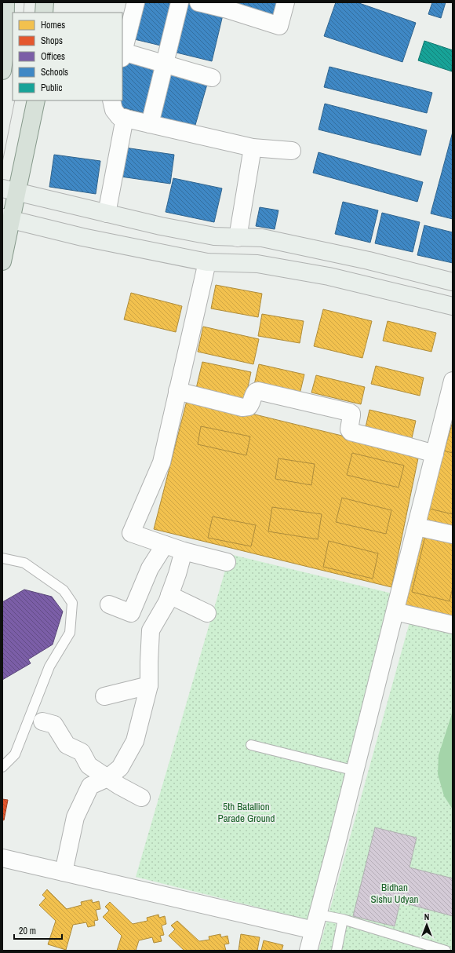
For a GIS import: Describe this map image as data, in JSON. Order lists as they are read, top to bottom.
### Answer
{
  "parks": ["5th Batallion Parade Ground", "Bidhan Sishu Udyan"],
  "legend": [
    "Homes",
    "Shops",
    "Offices",
    "Schools",
    "Public"
  ],
  "scale_bar": "20 m",
  "north": "top"
}
